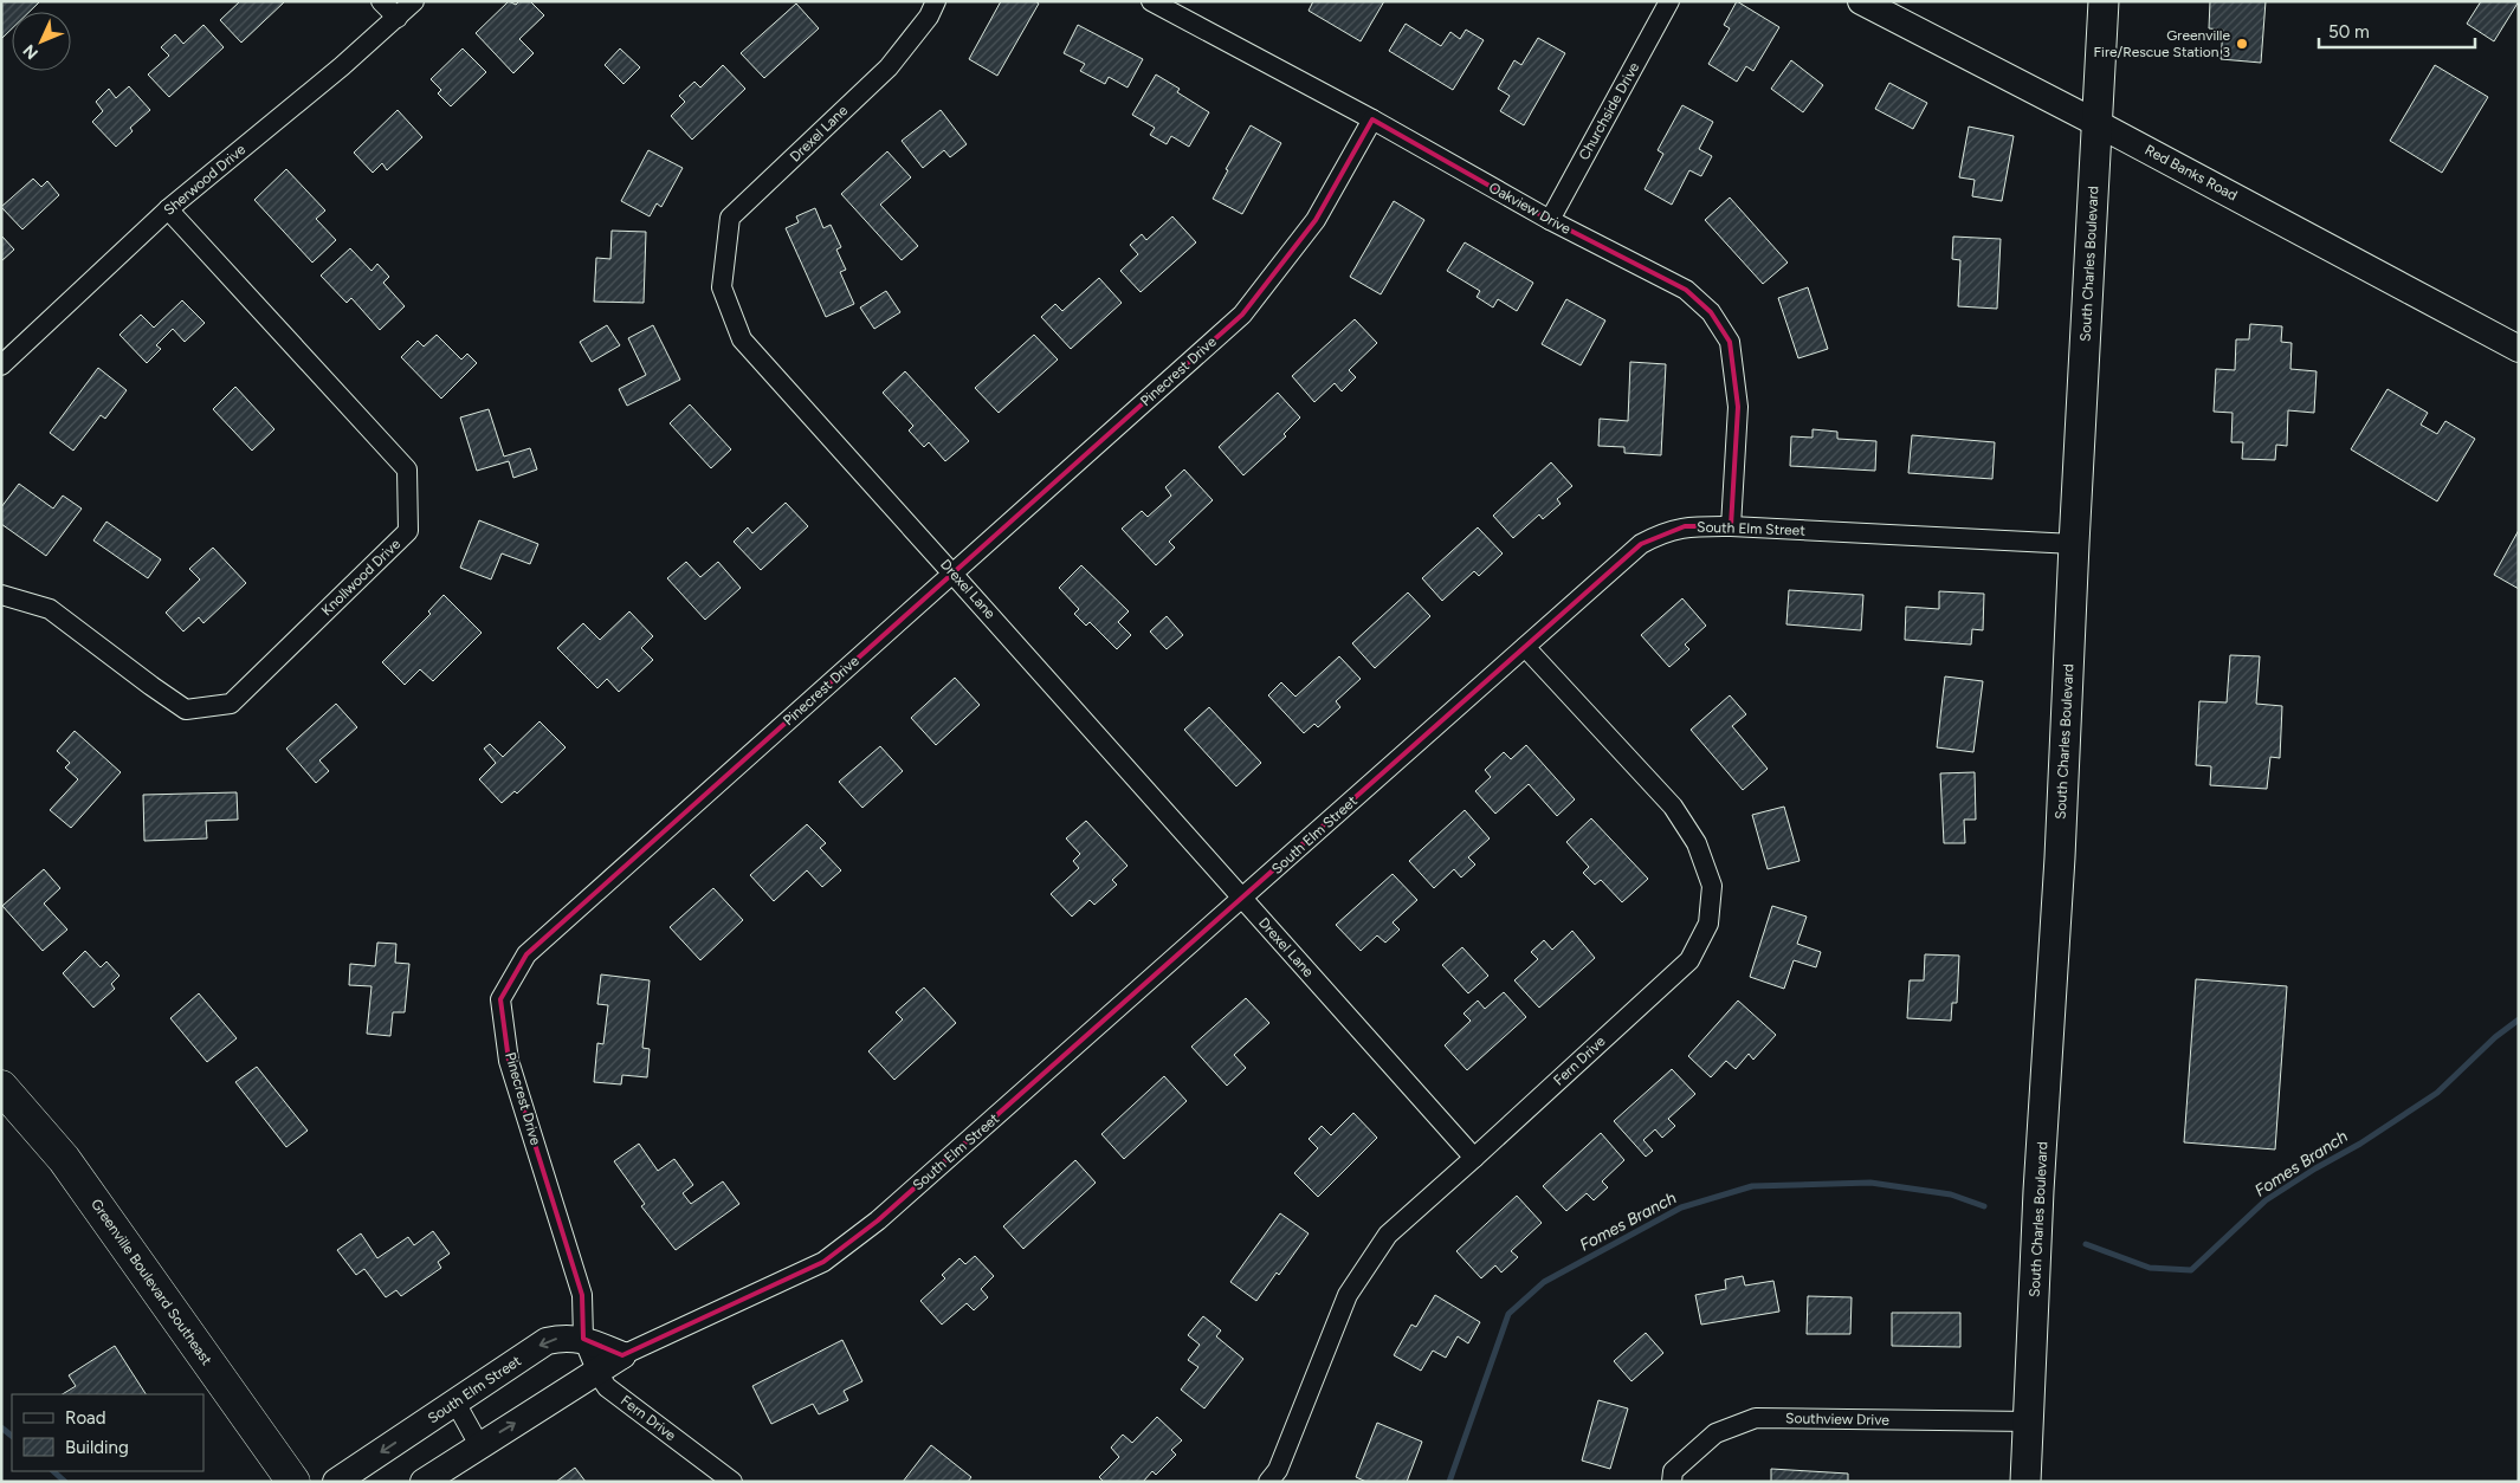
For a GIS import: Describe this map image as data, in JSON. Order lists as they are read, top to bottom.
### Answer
{
  "streets": {
    "highway": ["Greenville Boulevard Southeast"],
    "main road": ["South Charles Boulevard"],
    "street": [
      "Churchside Drive",
      "Drexel Lane",
      "Red Banks Road",
      "Sherwood Drive",
      "Oakview Drive",
      "Pinecrest Drive",
      "South Elm Street",
      "Knollwood Drive",
      "Fern Drive",
      "Southview Drive"
    ]
  },
  "crossings": [
    ["Churchside Drive", "Oakview Drive"],
    ["Drexel Lane", "Pinecrest Drive"],
    ["Drexel Lane", "South Elm Street"],
    ["Drexel Lane", "Fern Drive"],
    ["Red Banks Road", "South Charles Boulevard"],
    ["Sherwood Drive", "Knollwood Drive"],
    ["Oakview Drive", "Pinecrest Drive"],
    ["Oakview Drive", "South Elm Street"],
    ["South Charles Boulevard", "South Elm Street"],
    ["South Charles Boulevard", "Southview Drive"],
    ["Pinecrest Drive", "South Elm Street"],
    ["Pinecrest Drive", "Fern Drive"],
    ["South Elm Street", "Fern Drive"]
  ],
  "water": ["Fomes Branch"],
  "places": ["Greenville Fire/Rescue Station 3"],
  "legend": ["Road", "Building"],
  "scale_bar": "50 m",
  "north": "bottom left"
}
